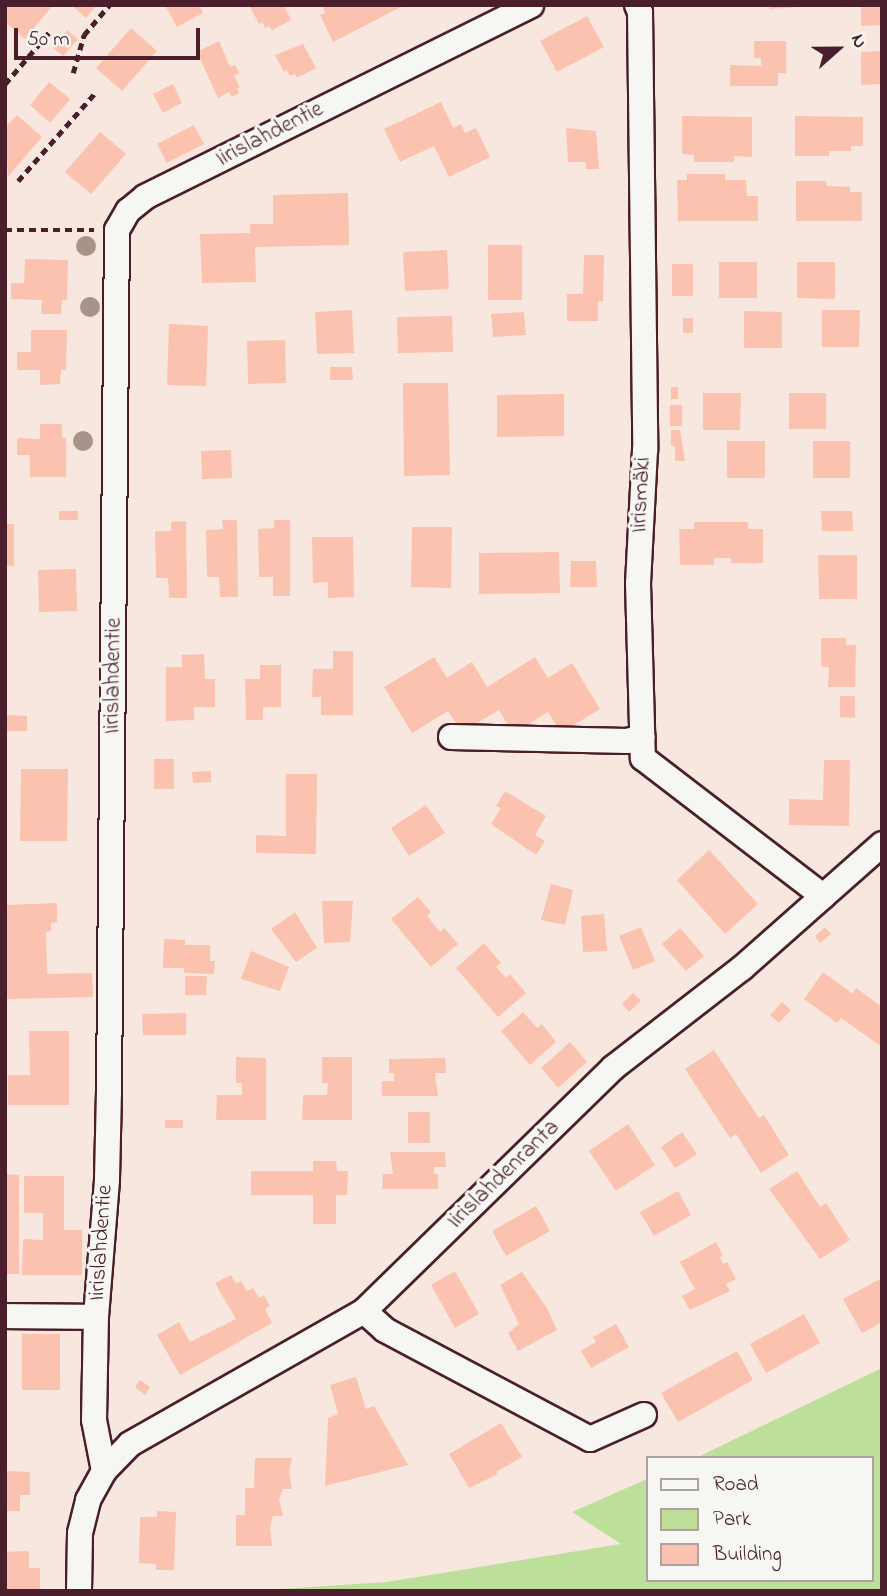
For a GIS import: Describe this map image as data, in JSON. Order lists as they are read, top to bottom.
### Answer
{
  "streets": {
    "street": ["Iirislahdentie", "Iirismäki", "Iirislahdenranta"]
  },
  "crossings": [
    ["Iirislahdentie", "Iirislahdenranta"],
    ["Iirismäki", "Iirislahdenranta"]
  ],
  "legend": ["Road", "Park", "Building"],
  "scale_bar": "50 m",
  "north": "right"
}
